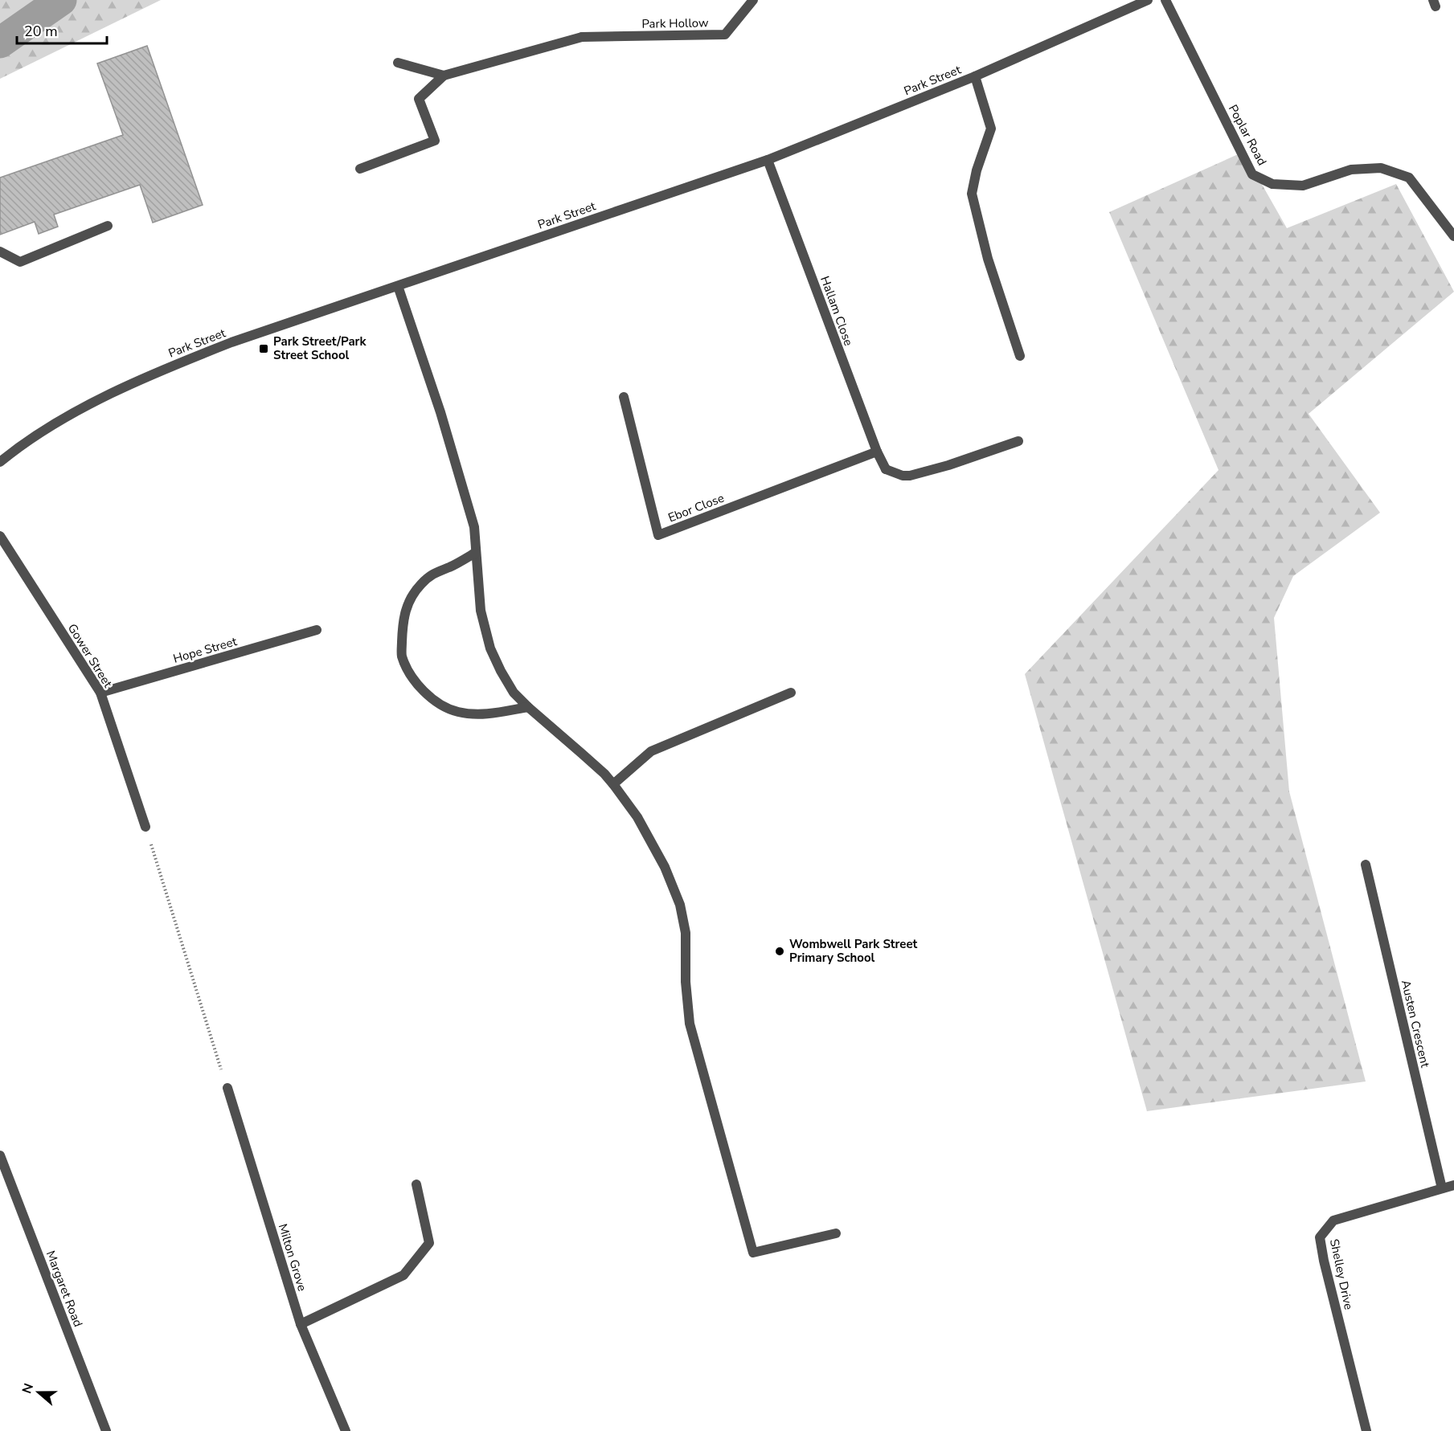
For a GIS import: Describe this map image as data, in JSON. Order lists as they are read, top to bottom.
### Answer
{
  "streets": {
    "street": [
      "Park Hollow",
      "Park Street",
      "Poplar Road",
      "Hallam Close",
      "Ebor Close",
      "Hope Street",
      "Gower Street",
      "Austen Crescent",
      "Milton Grove",
      "Shelley Drive",
      "Margaret Road"
    ]
  },
  "crossings": [
    ["Park Street", "Hallam Close"],
    ["Hallam Close", "Ebor Close"],
    ["Hope Street", "Gower Street"],
    ["Austen Crescent", "Shelley Drive"]
  ],
  "places": {
    "transit": ["Park Street/Park Street School"],
    "other": ["Wombwell Park Street Primary School"]
  },
  "scale_bar": "20 m",
  "north": "left"
}
